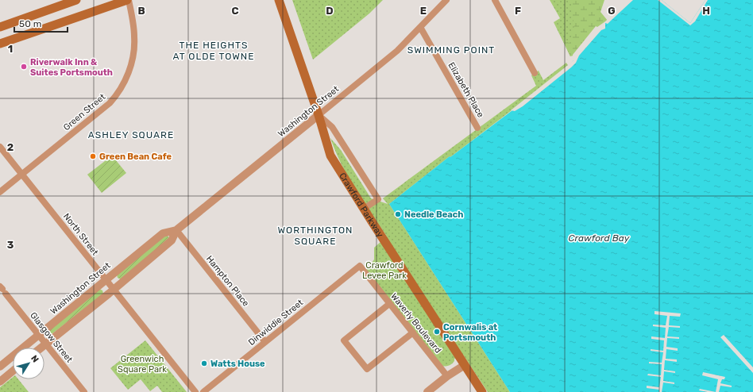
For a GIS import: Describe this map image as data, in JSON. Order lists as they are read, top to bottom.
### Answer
{
  "streets": {
    "main road": ["Crawford Parkway"],
    "street": [
      "Elizabeth Place",
      "Washington Street",
      "Green Street",
      "North Street",
      "Hampton Place",
      "Dinwiddie Street",
      "Waverly Boulevard",
      "Glasgow Street"
    ]
  },
  "crossings": [
    ["Elizabeth Place", "Washington Street"],
    ["Washington Street", "Crawford Parkway"],
    ["Washington Street", "North Street"],
    ["Washington Street", "Hampton Place"],
    ["Washington Street", "Glasgow Street"],
    ["Green Street", "North Street"],
    ["Hampton Place", "Dinwiddie Street"],
    ["Dinwiddie Street", "Waverly Boulevard"]
  ],
  "districts": [
    "THE HEIGHTS AT OLDE TOWNE",
    "SWIMMING POINT",
    "ASHLEY SQUARE",
    "WORTHINGTON SQUARE"
  ],
  "water": ["Crawford Bay"],
  "parks": ["Crawford Levee Park", "Greenwich Square Park"],
  "places": [
    "Riverwalk Inn & Suites Portsmouth",
    "Green Bean Cafe",
    "Needle Beach",
    "Cornwalis at Portsmouth",
    "Watts House"
  ],
  "scale_bar": "50 m",
  "north": "top right",
  "grid": {
    "columns": [
      "B",
      "C",
      "D",
      "E",
      "F",
      "G",
      "H"
    ],
    "rows": ["1", "2", "3"]
  }
}
